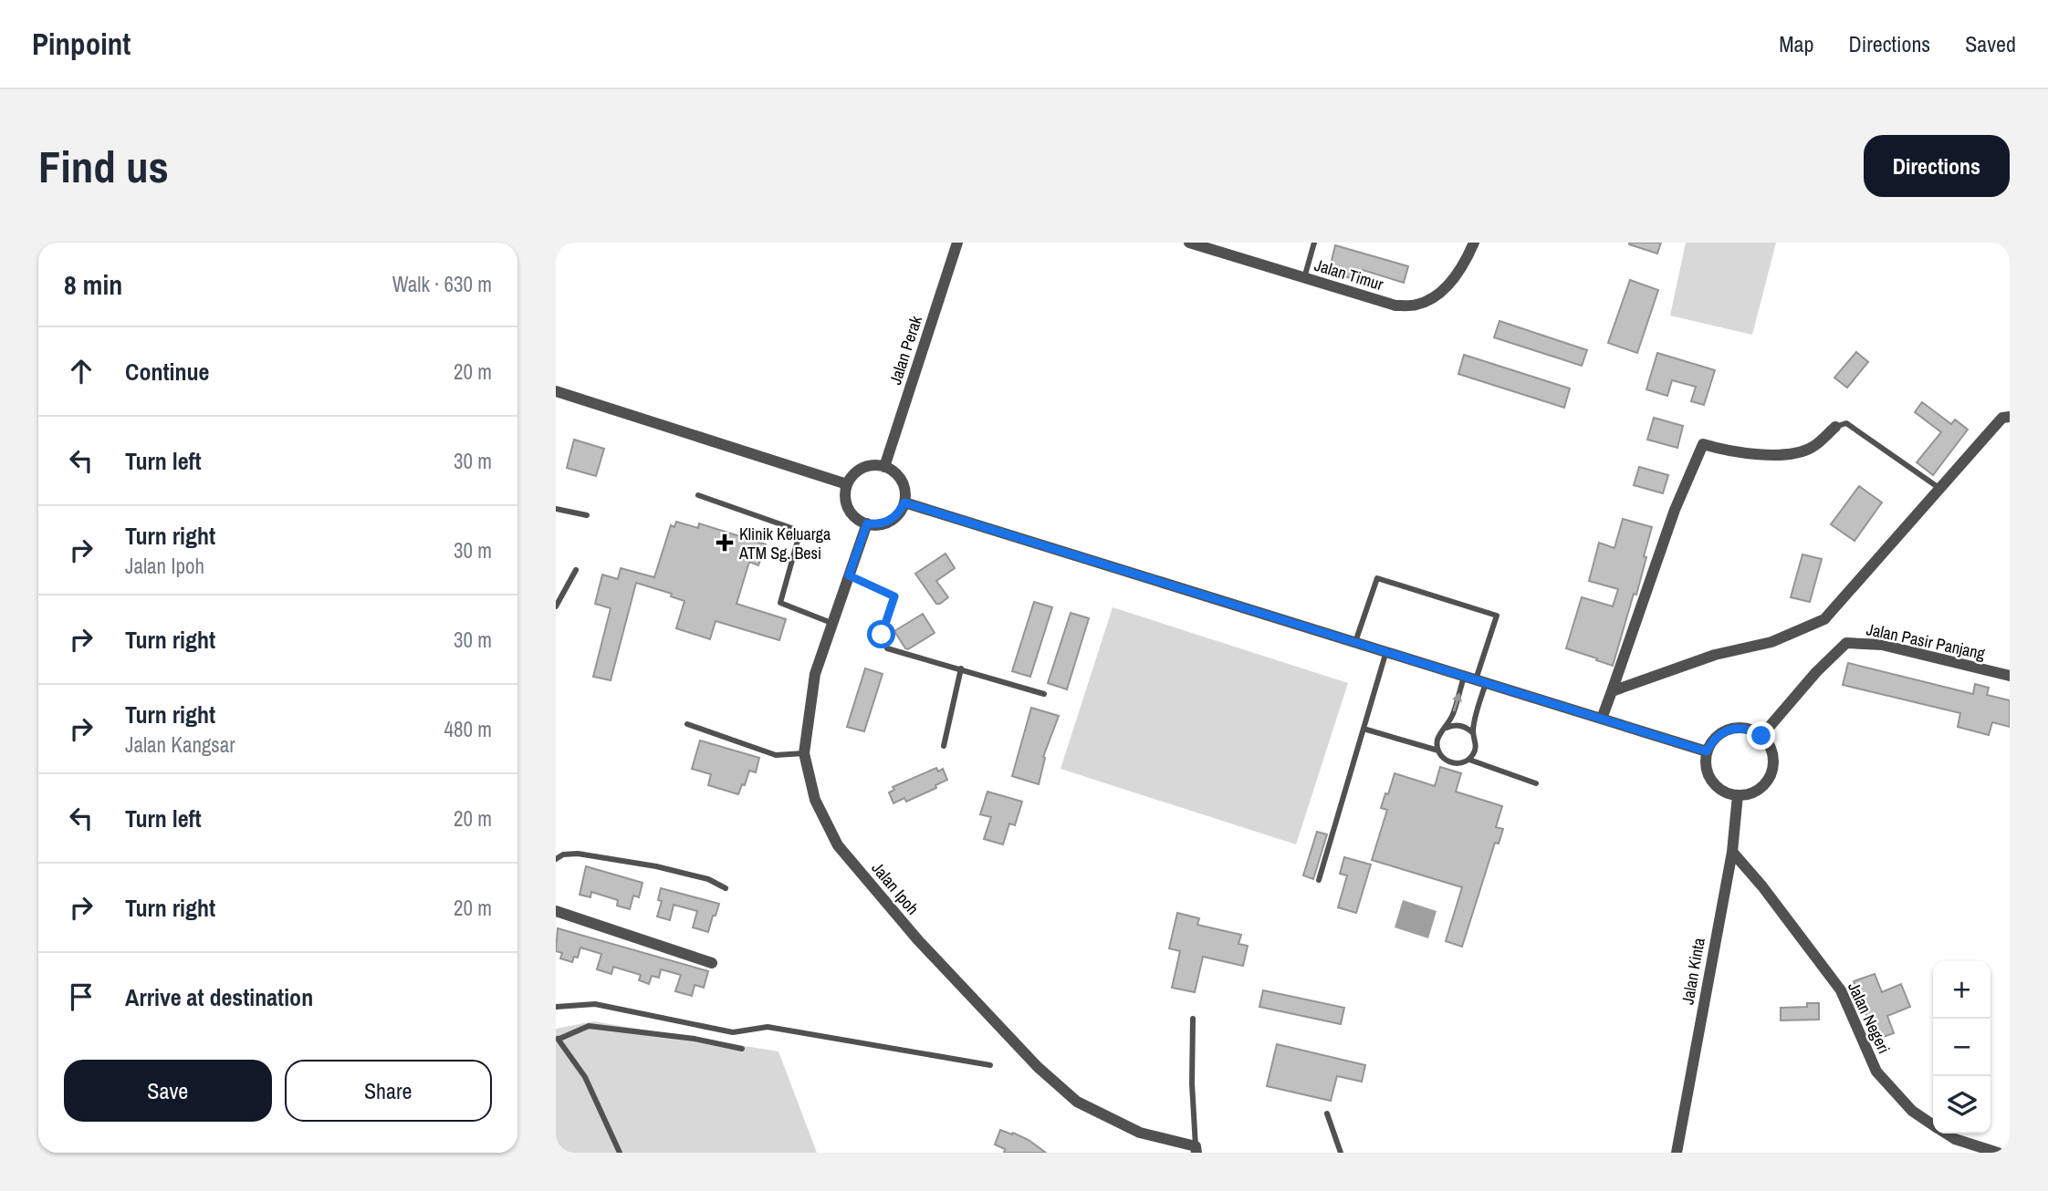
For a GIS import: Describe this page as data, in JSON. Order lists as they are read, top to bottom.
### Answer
{
  "streets": {
    "street": [
      "Jalan Timur",
      "Jalan Perak",
      "Jalan Pasir Panjang",
      "Jalan Ipoh",
      "Jalan Kinta",
      "Jalan Negeri"
    ]
  },
  "crossings": [
    ["Jalan Perak", "Jalan Ipoh"],
    ["Jalan Pasir Panjang", "Jalan Kinta"],
    ["Jalan Kinta", "Jalan Negeri"]
  ],
  "places": {
    "health": ["Klinik Keluarga ATM Sg. Besi"]
  },
  "page": {
    "header": "Pinpoint",
    "nav": ["Map", "Directions", "Saved"],
    "buttons": [
      "Directions",
      ["Save", "Share"]
    ],
    "title": "Find us",
    "heading": ["8 min", "Walk · 630 m"],
    "list": [
      ["Continue", "20 m"],
      ["Turn left", "30 m"],
      ["Turn right", "Jalan Ipoh", "30 m"],
      ["Turn right", "30 m"],
      ["Turn right", "Jalan Kangsar", "480 m"],
      ["Turn left", "20 m"],
      ["Turn right", "20 m"],
      "Arrive at destination"
    ],
    "map_buttons": ["+", "−"]
  }
}
